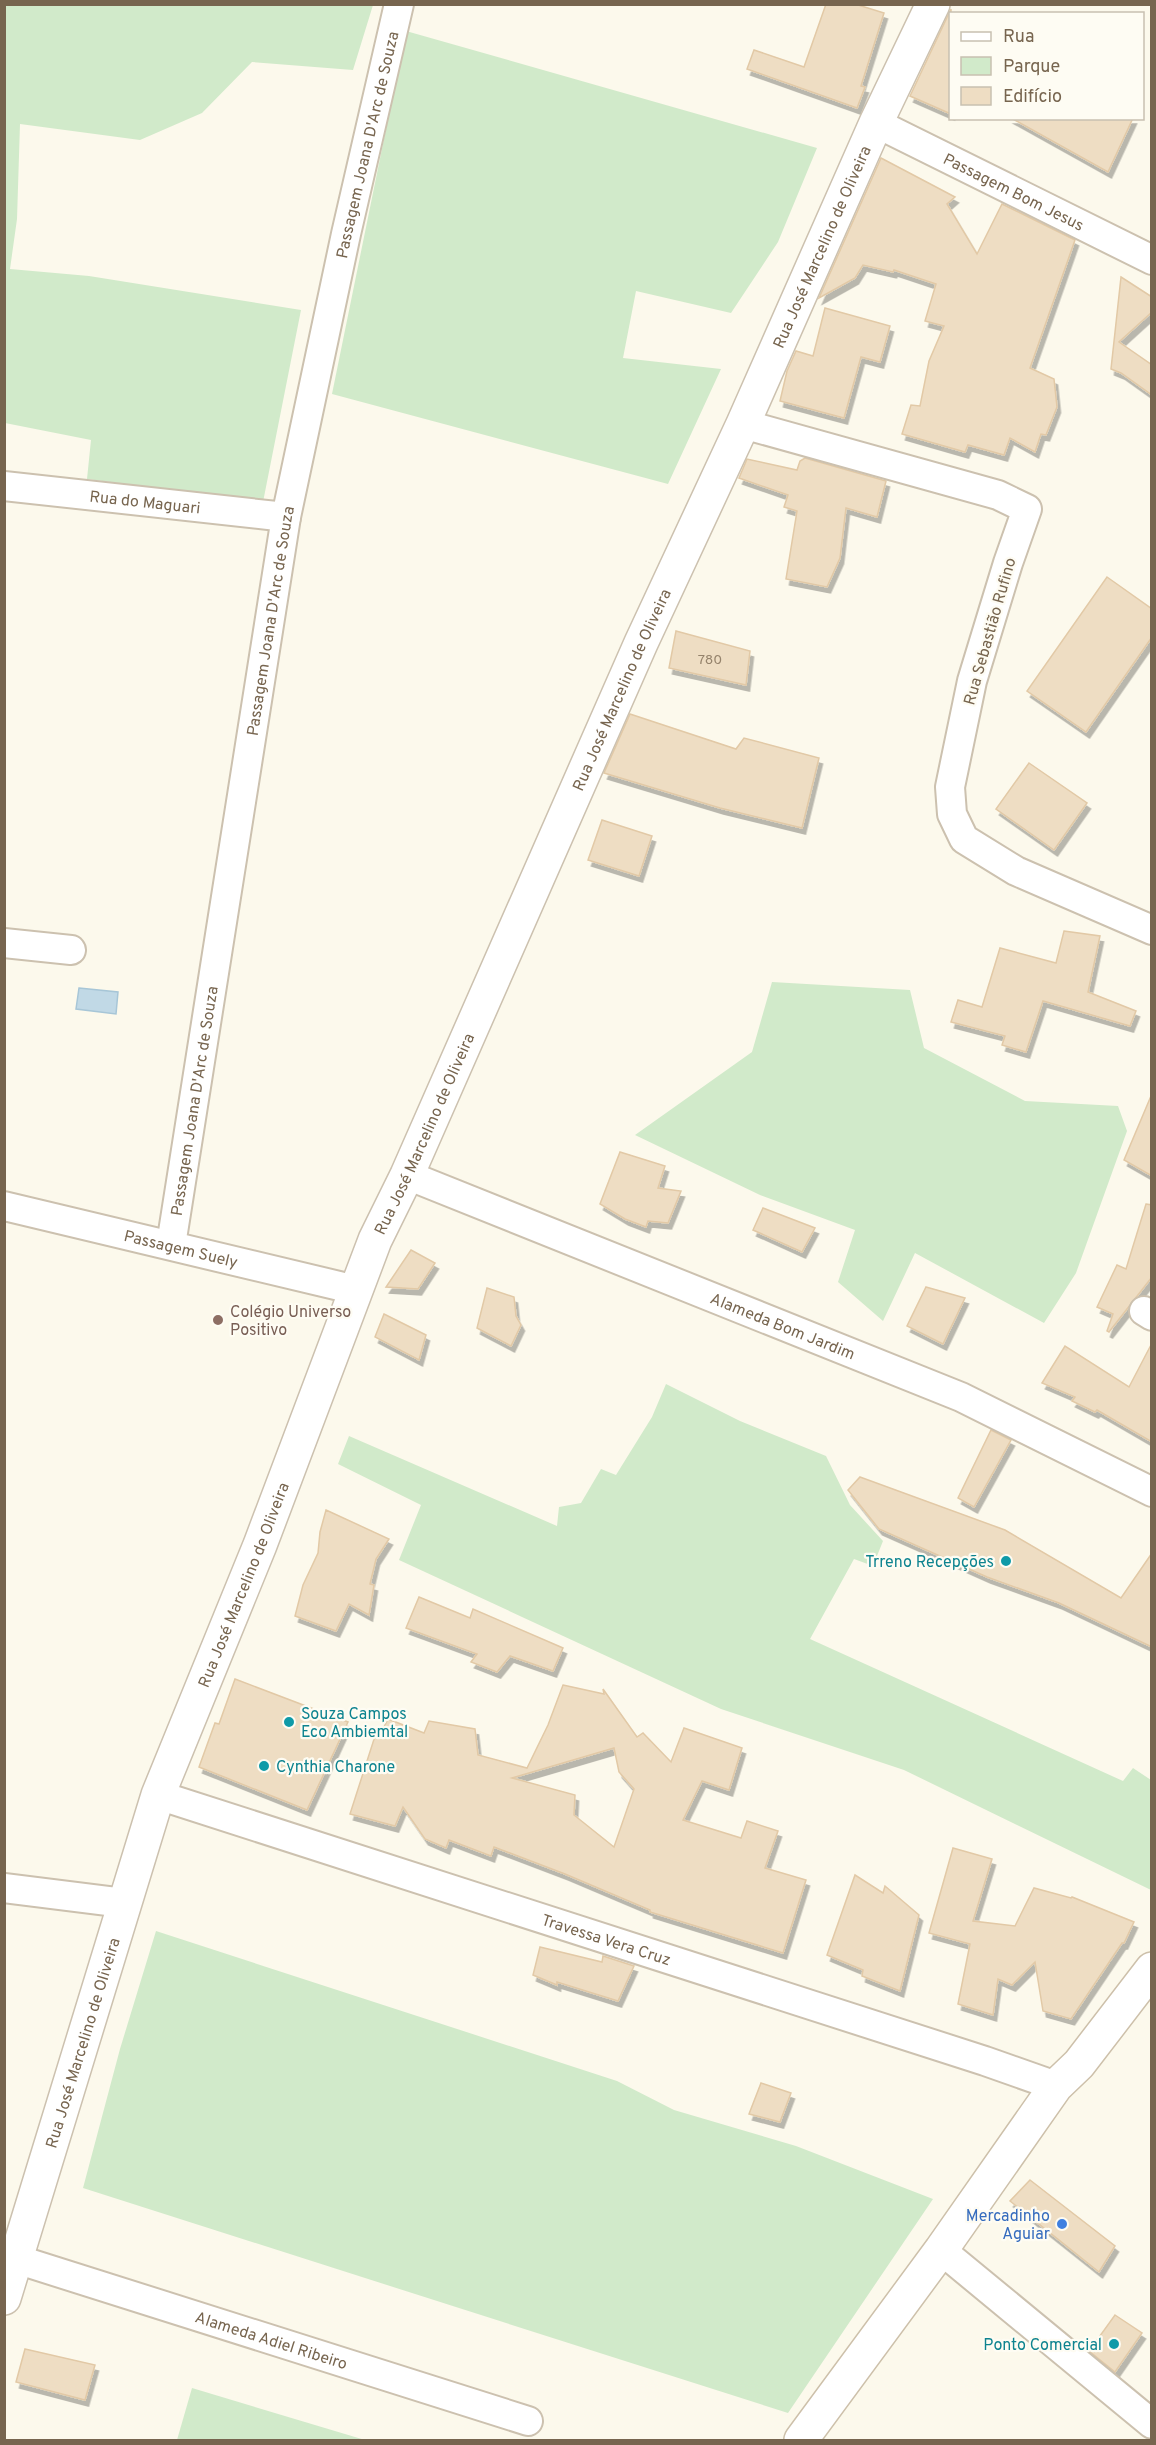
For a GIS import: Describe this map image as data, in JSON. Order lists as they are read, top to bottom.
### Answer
{
  "streets": {
    "street": [
      "Passagem Joana D'Arc de Souza",
      "Passagem Bom Jesus",
      "Rua José Marcelino de Oliveira",
      "Rua do Maguari",
      "Rua Sebastião Rufino",
      "Passagem Suely",
      "Alameda Bom Jardim",
      "Travessa Vera Cruz",
      "Alameda Adiel Ribeiro"
    ]
  },
  "crossings": [
    ["Passagem Joana D'Arc de Souza", "Rua do Maguari"],
    ["Passagem Joana D'Arc de Souza", "Passagem Suely"],
    ["Passagem Bom Jesus", "Rua José Marcelino de Oliveira"],
    ["Rua José Marcelino de Oliveira", "Rua Sebastião Rufino"],
    ["Rua José Marcelino de Oliveira", "Passagem Suely"],
    ["Rua José Marcelino de Oliveira", "Alameda Bom Jardim"],
    ["Rua José Marcelino de Oliveira", "Travessa Vera Cruz"],
    ["Rua José Marcelino de Oliveira", "Alameda Adiel Ribeiro"]
  ],
  "places": [
    "Colégio Universo Positivo",
    "Trreno Recepções",
    "Souza Campos Eco Ambiemtal",
    "Cynthia Charone",
    "Mercadinho Aguiar",
    "Ponto Comercial"
  ],
  "house_numbers": ["780"],
  "legend": ["Rua", "Parque", "Edifício"]
}
